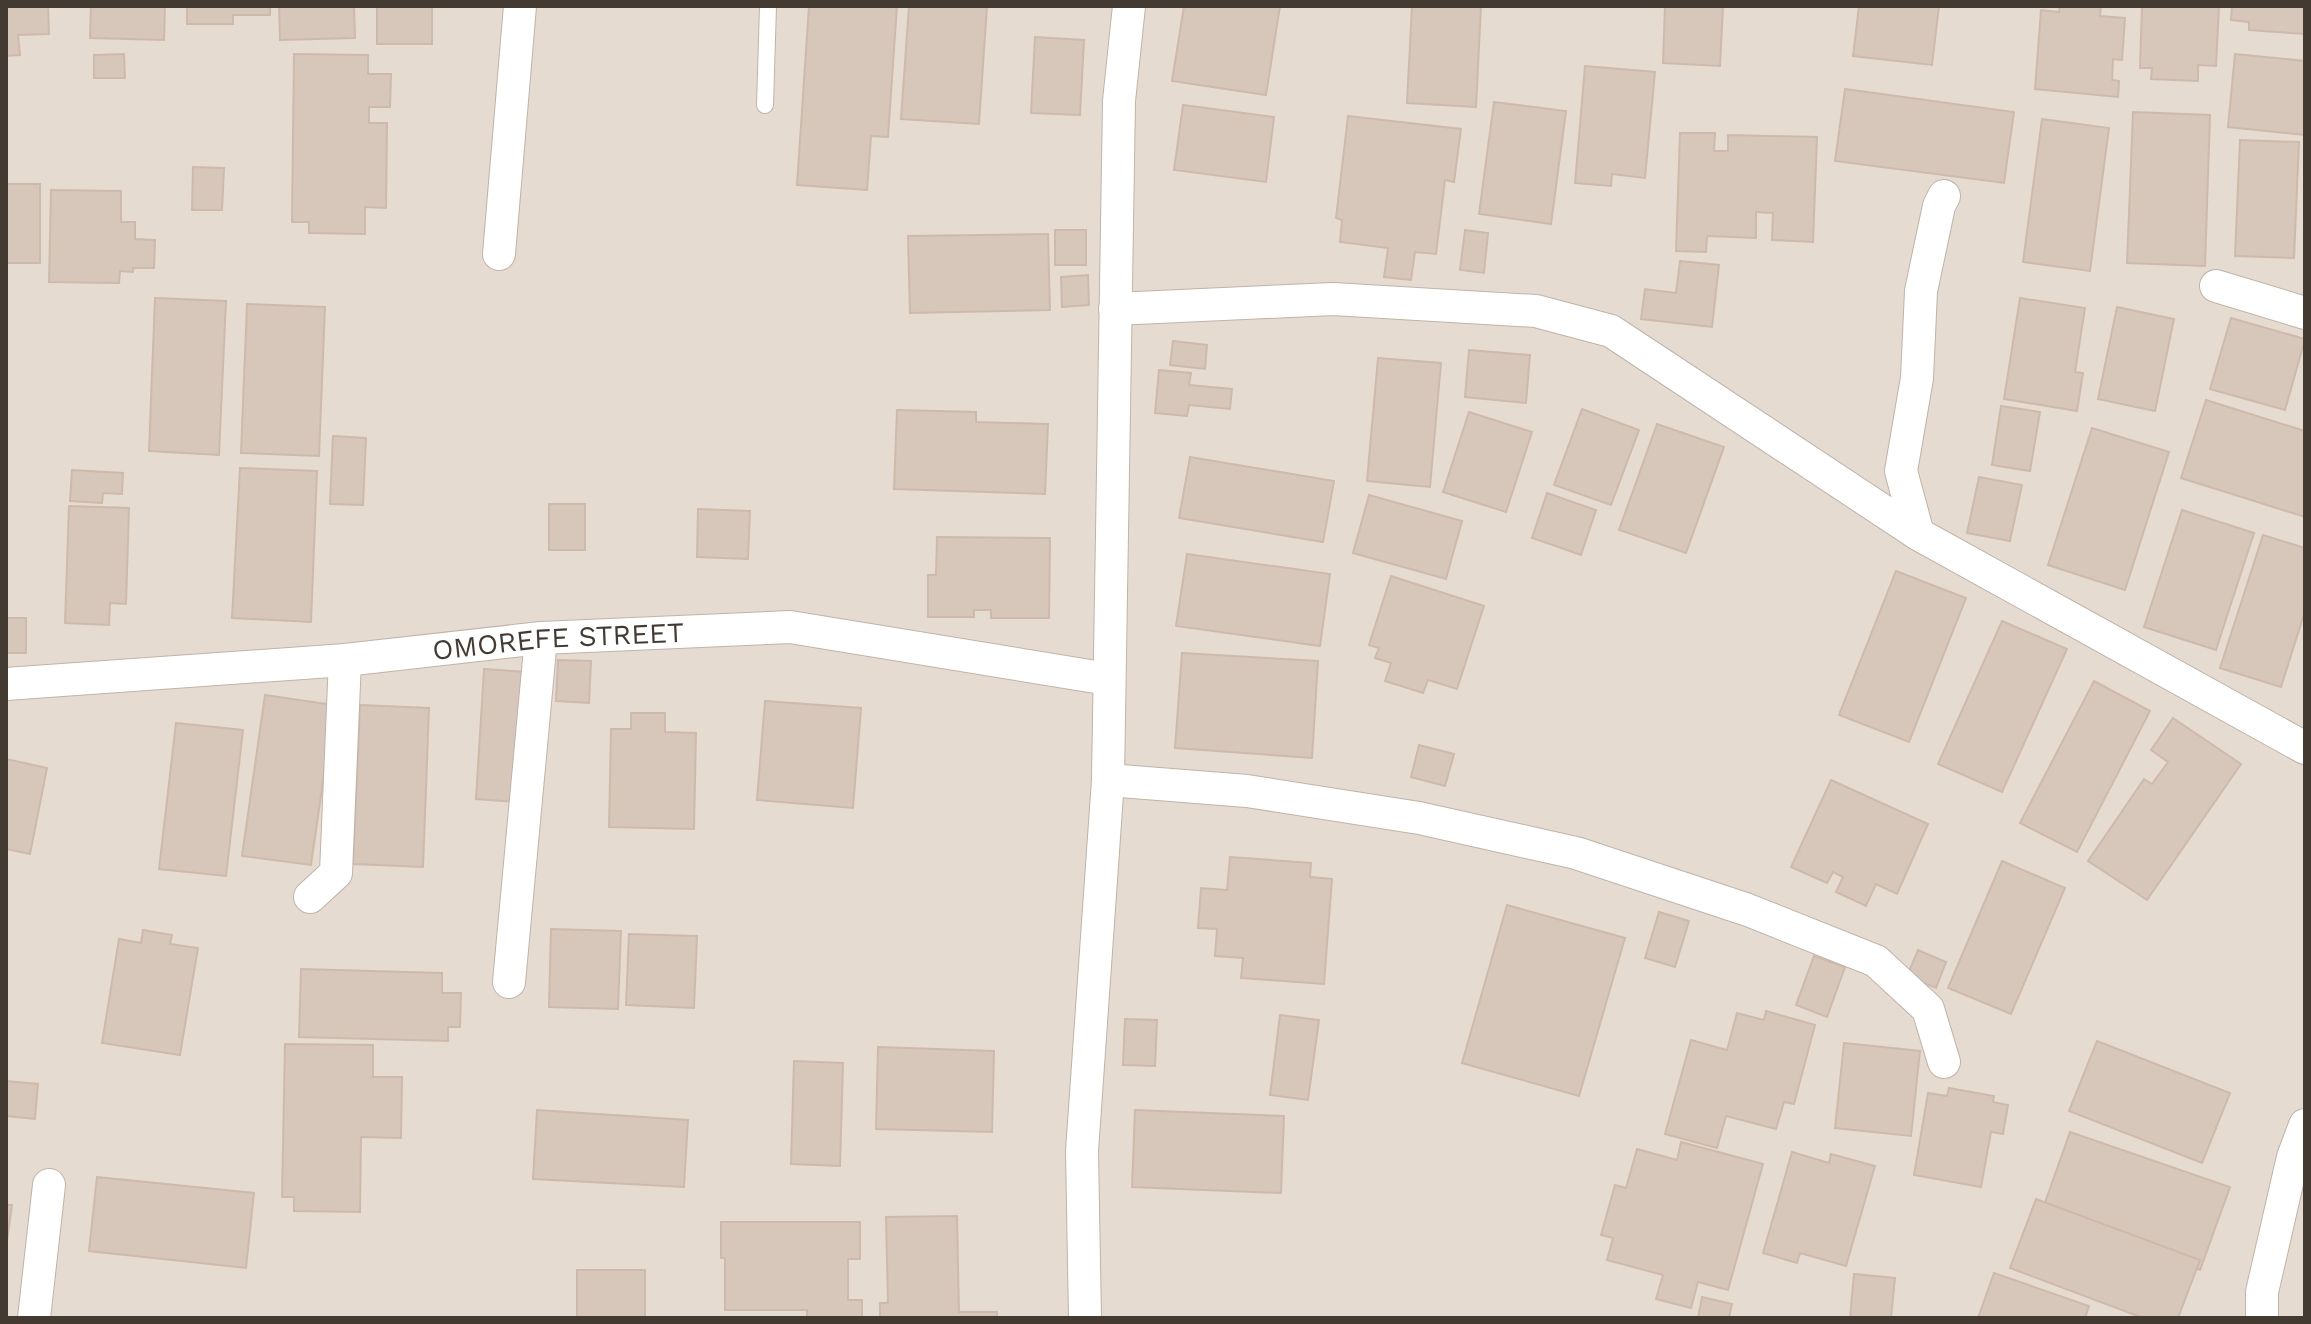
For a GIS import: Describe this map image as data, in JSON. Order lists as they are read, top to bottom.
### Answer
{
  "streets": {
    "street": ["OMOREFE STREET"]
  }
}
